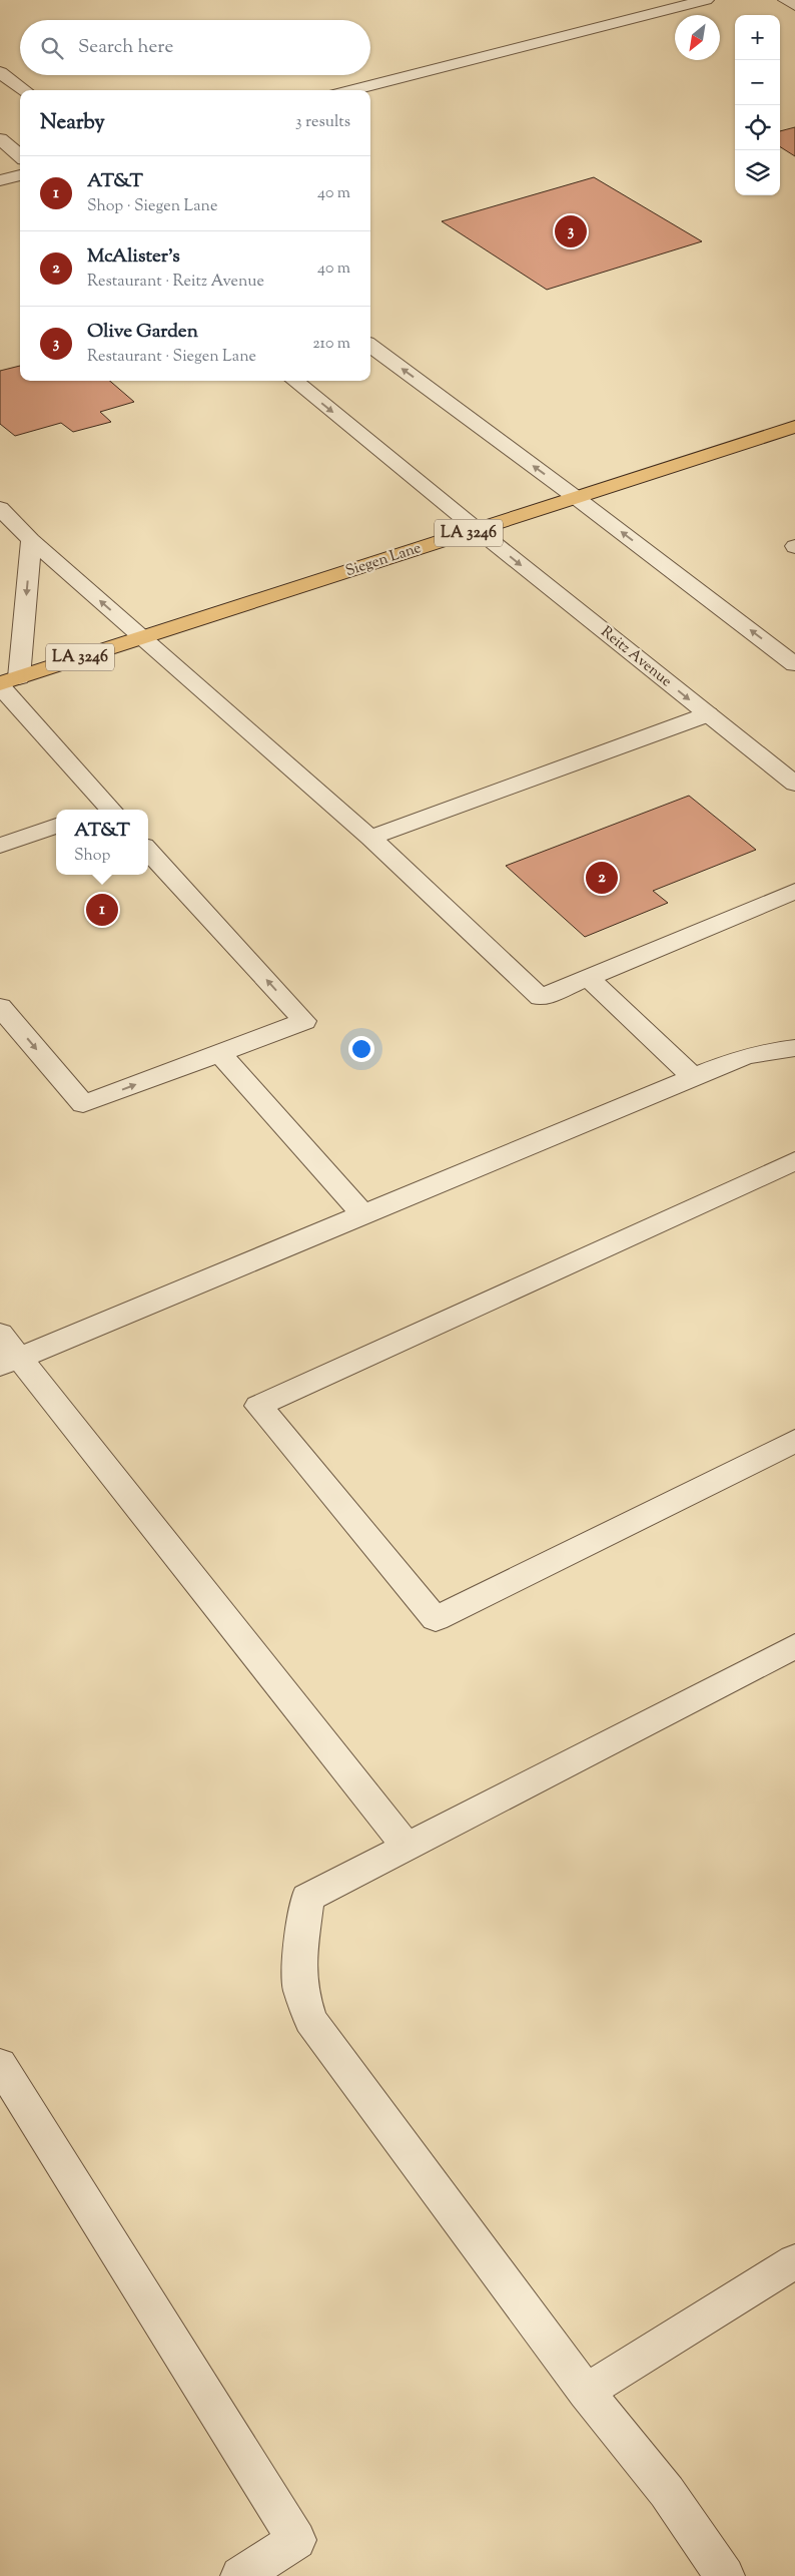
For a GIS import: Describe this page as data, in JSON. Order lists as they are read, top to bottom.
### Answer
{
  "streets": {
    "main road": ["LA 3246", "Siegen Lane"],
    "street": ["Reitz Avenue"]
  },
  "crossings": [
    ["Siegen Lane", "Reitz Avenue"]
  ],
  "north": "bottom left",
  "page": {
    "map_buttons": ["+", "−"],
    "search": "Search here",
    "heading": ["Nearby", "3 results"],
    "list": [
      {
        "mark": "1",
        "name": "AT&T",
        "note": "Shop · Siegen Lane",
        "value": "40 m"
      },
      {
        "mark": "2",
        "name": "McAlister's",
        "note": "Restaurant · Reitz Avenue",
        "value": "40 m"
      },
      {
        "mark": "3",
        "name": "Olive Garden",
        "note": "Restaurant · Siegen Lane",
        "value": "210 m"
      }
    ],
    "pins": ["3", "2", "1"],
    "popup": ["AT&T", "Shop"]
  }
}
